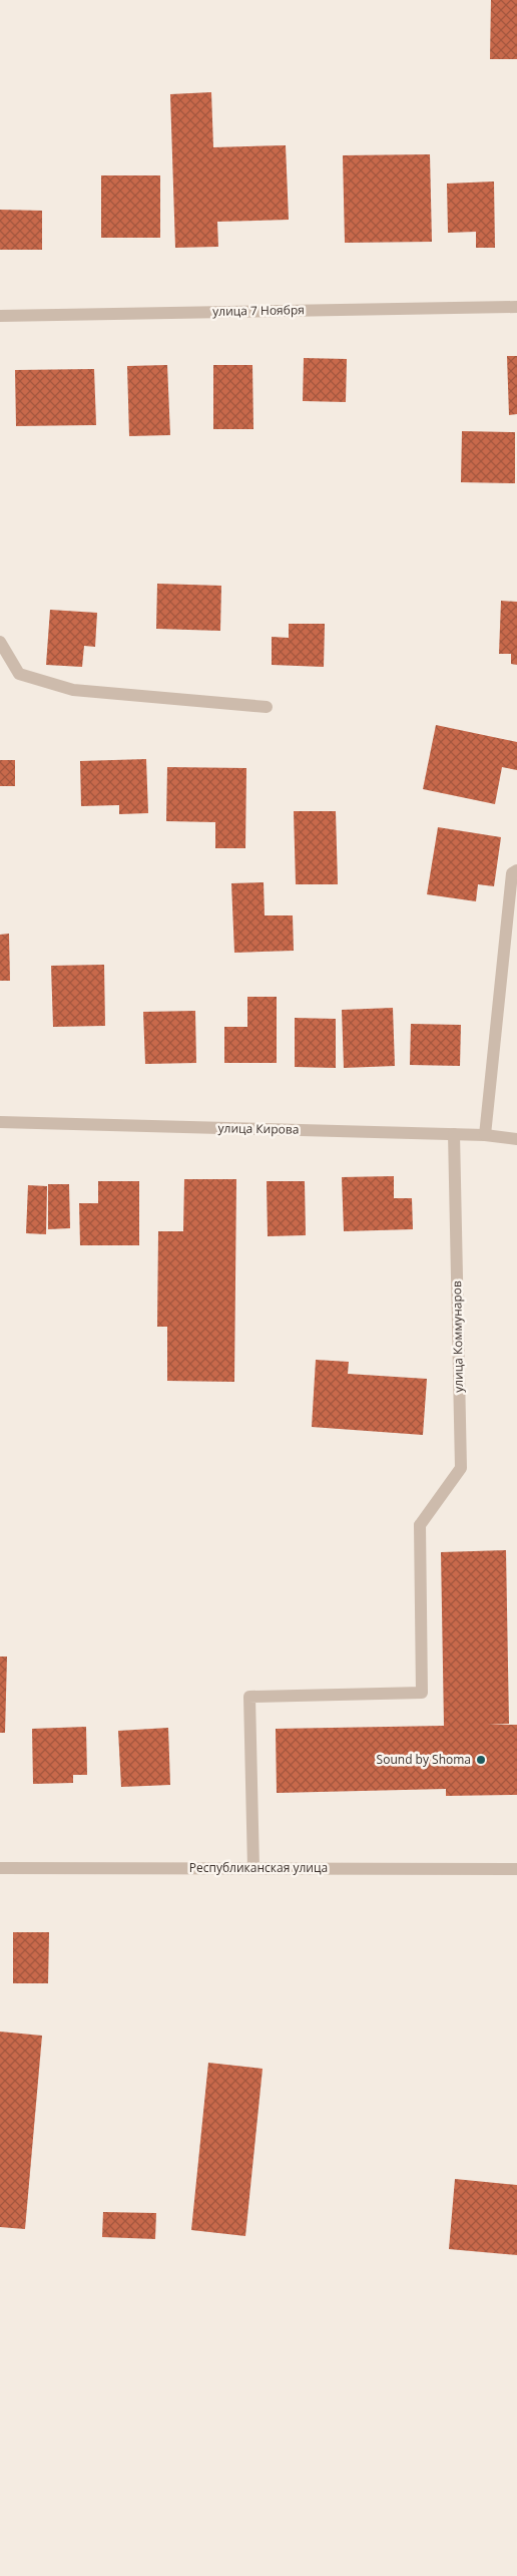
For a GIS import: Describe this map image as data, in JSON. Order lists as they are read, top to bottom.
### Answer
{
  "streets": {
    "street": [
      "улица 7 Ноября",
      "улица Кирова",
      "улица Коммунаров",
      "Республиканская улица"
    ]
  },
  "crossings": [
    ["улица Кирова", "улица Коммунаров"],
    ["улица Коммунаров", "Республиканская улица"]
  ],
  "places": ["Sound by Shoma"]
}
